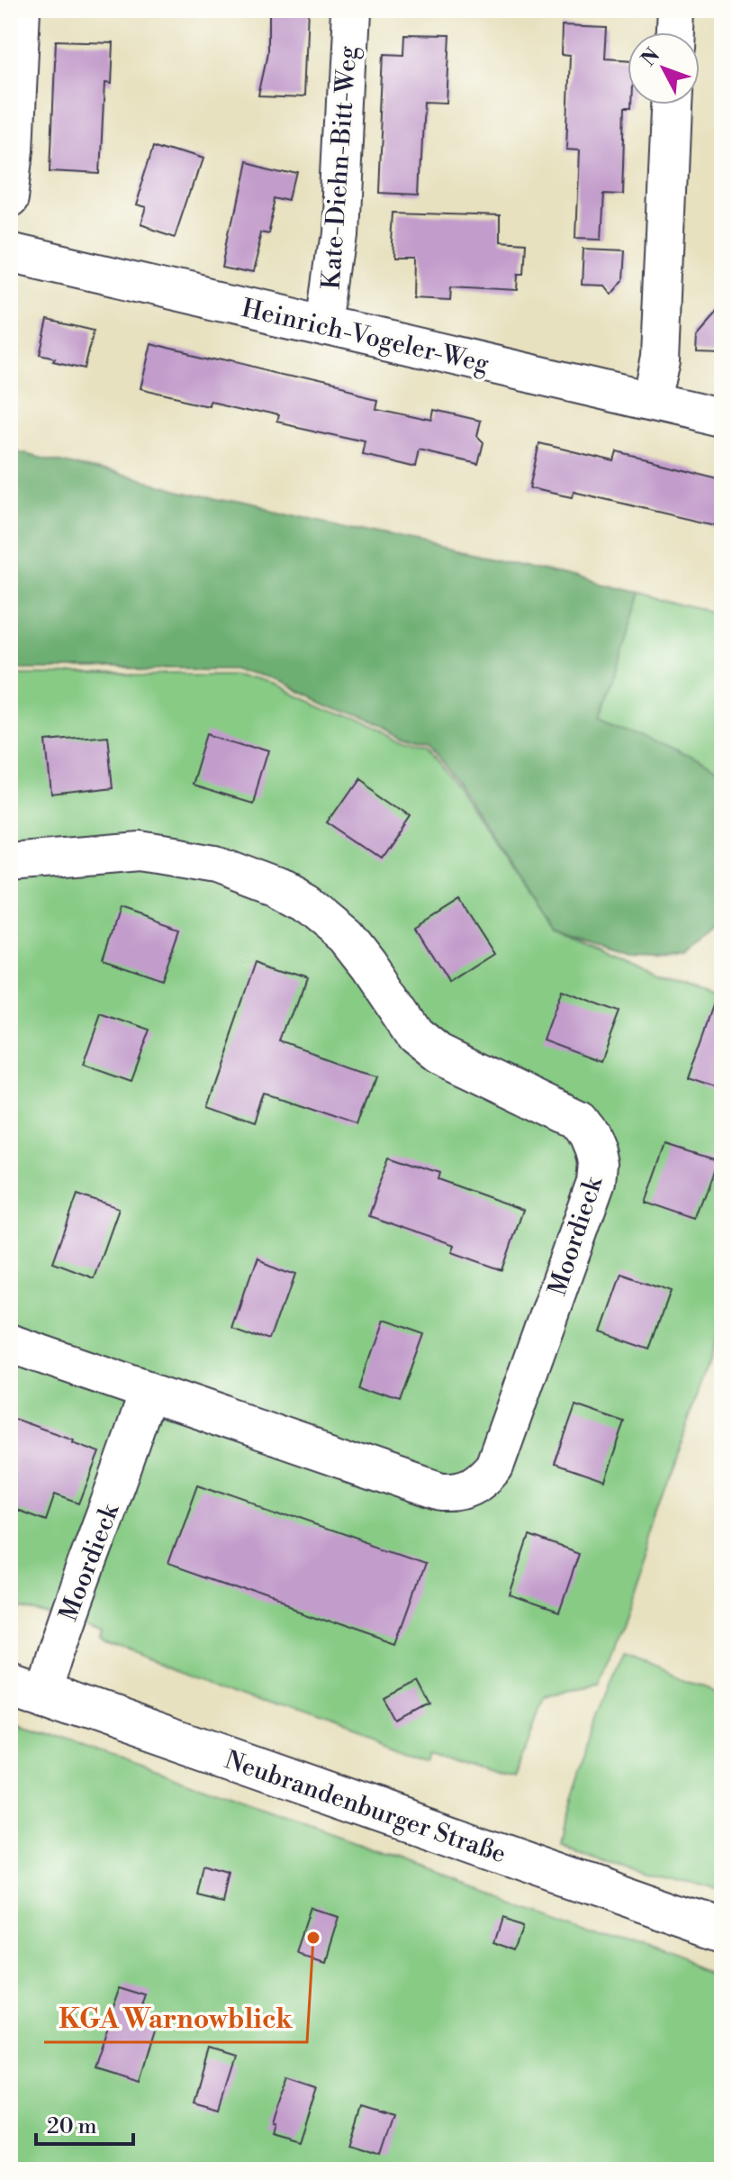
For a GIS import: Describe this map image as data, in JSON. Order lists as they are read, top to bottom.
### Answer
{
  "streets": {
    "main road": ["Neubrandenburger Straße"],
    "street": ["Kate-Diehn-Bitt-Weg", "Heinrich-Vogeler-Weg", "Moordieck"]
  },
  "crossings": [
    ["Kate-Diehn-Bitt-Weg", "Heinrich-Vogeler-Weg"],
    ["Moordieck", "Neubrandenburger Straße"]
  ],
  "places": ["KGA Warnowblick"],
  "scale_bar": "20 m",
  "north": "top left"
}
